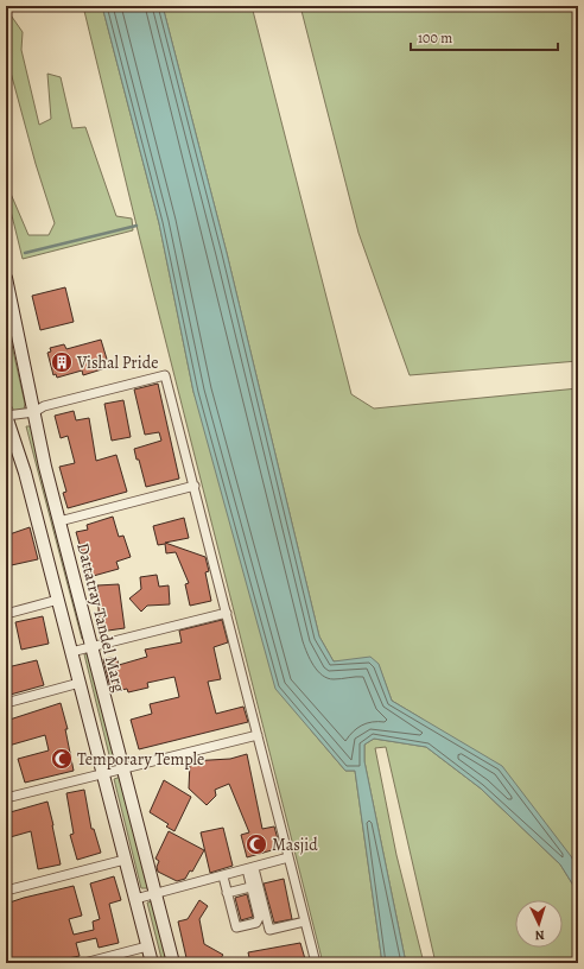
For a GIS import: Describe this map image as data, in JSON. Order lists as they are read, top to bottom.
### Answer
{
  "streets": {
    "main road": ["Dattatray Tandel Marg"]
  },
  "places": {
    "building": ["Vishal Pride"],
    "mosque": ["Temporary Temple", "Masjid"]
  },
  "scale_bar": "100 m",
  "north": "bottom"
}
